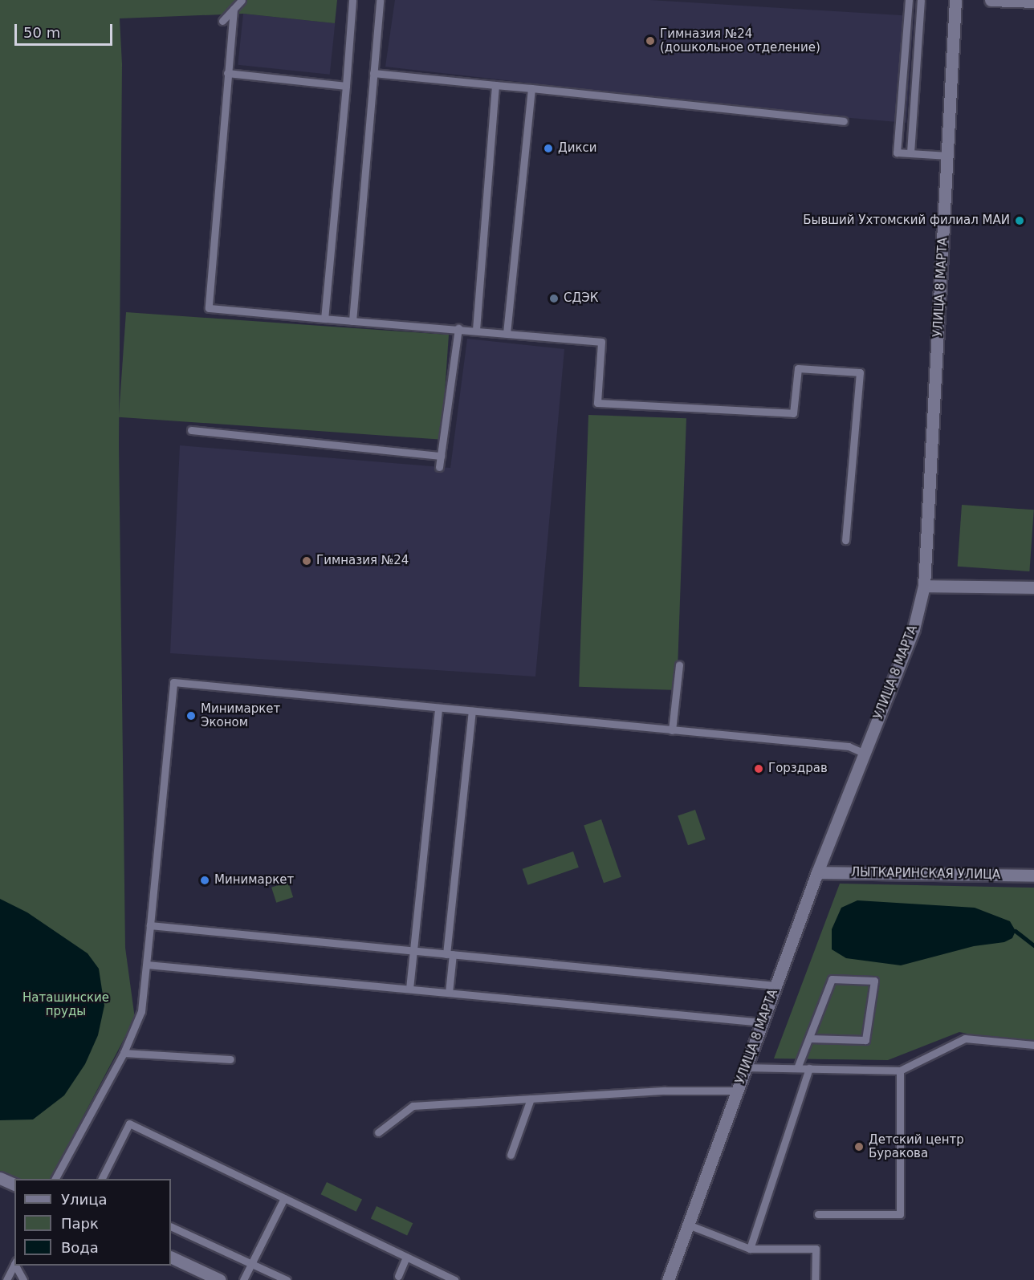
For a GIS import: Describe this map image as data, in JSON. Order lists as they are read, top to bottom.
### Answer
{
  "streets": {
    "street": ["УЛИЦА 8 МАРТА", "ЛЫТКАРИНСКАЯ УЛИЦА"]
  },
  "crossings": [
    ["УЛИЦА 8 МАРТА", "ЛЫТКАРИНСКАЯ УЛИЦА"]
  ],
  "parks": ["Наташинские пруды"],
  "places": [
    "Гимназия №24 (дошкольное отделение)",
    "Дикси",
    "Бывший Ухтомский филиал МАИ",
    "СДЭК",
    "Гимназия №24",
    "Минимаркет Эконом",
    "Горздрав",
    "Минимаркет",
    "Детский центр Буракова"
  ],
  "legend": ["Улица", "Парк", "Вода"],
  "scale_bar": "50 m"
}
